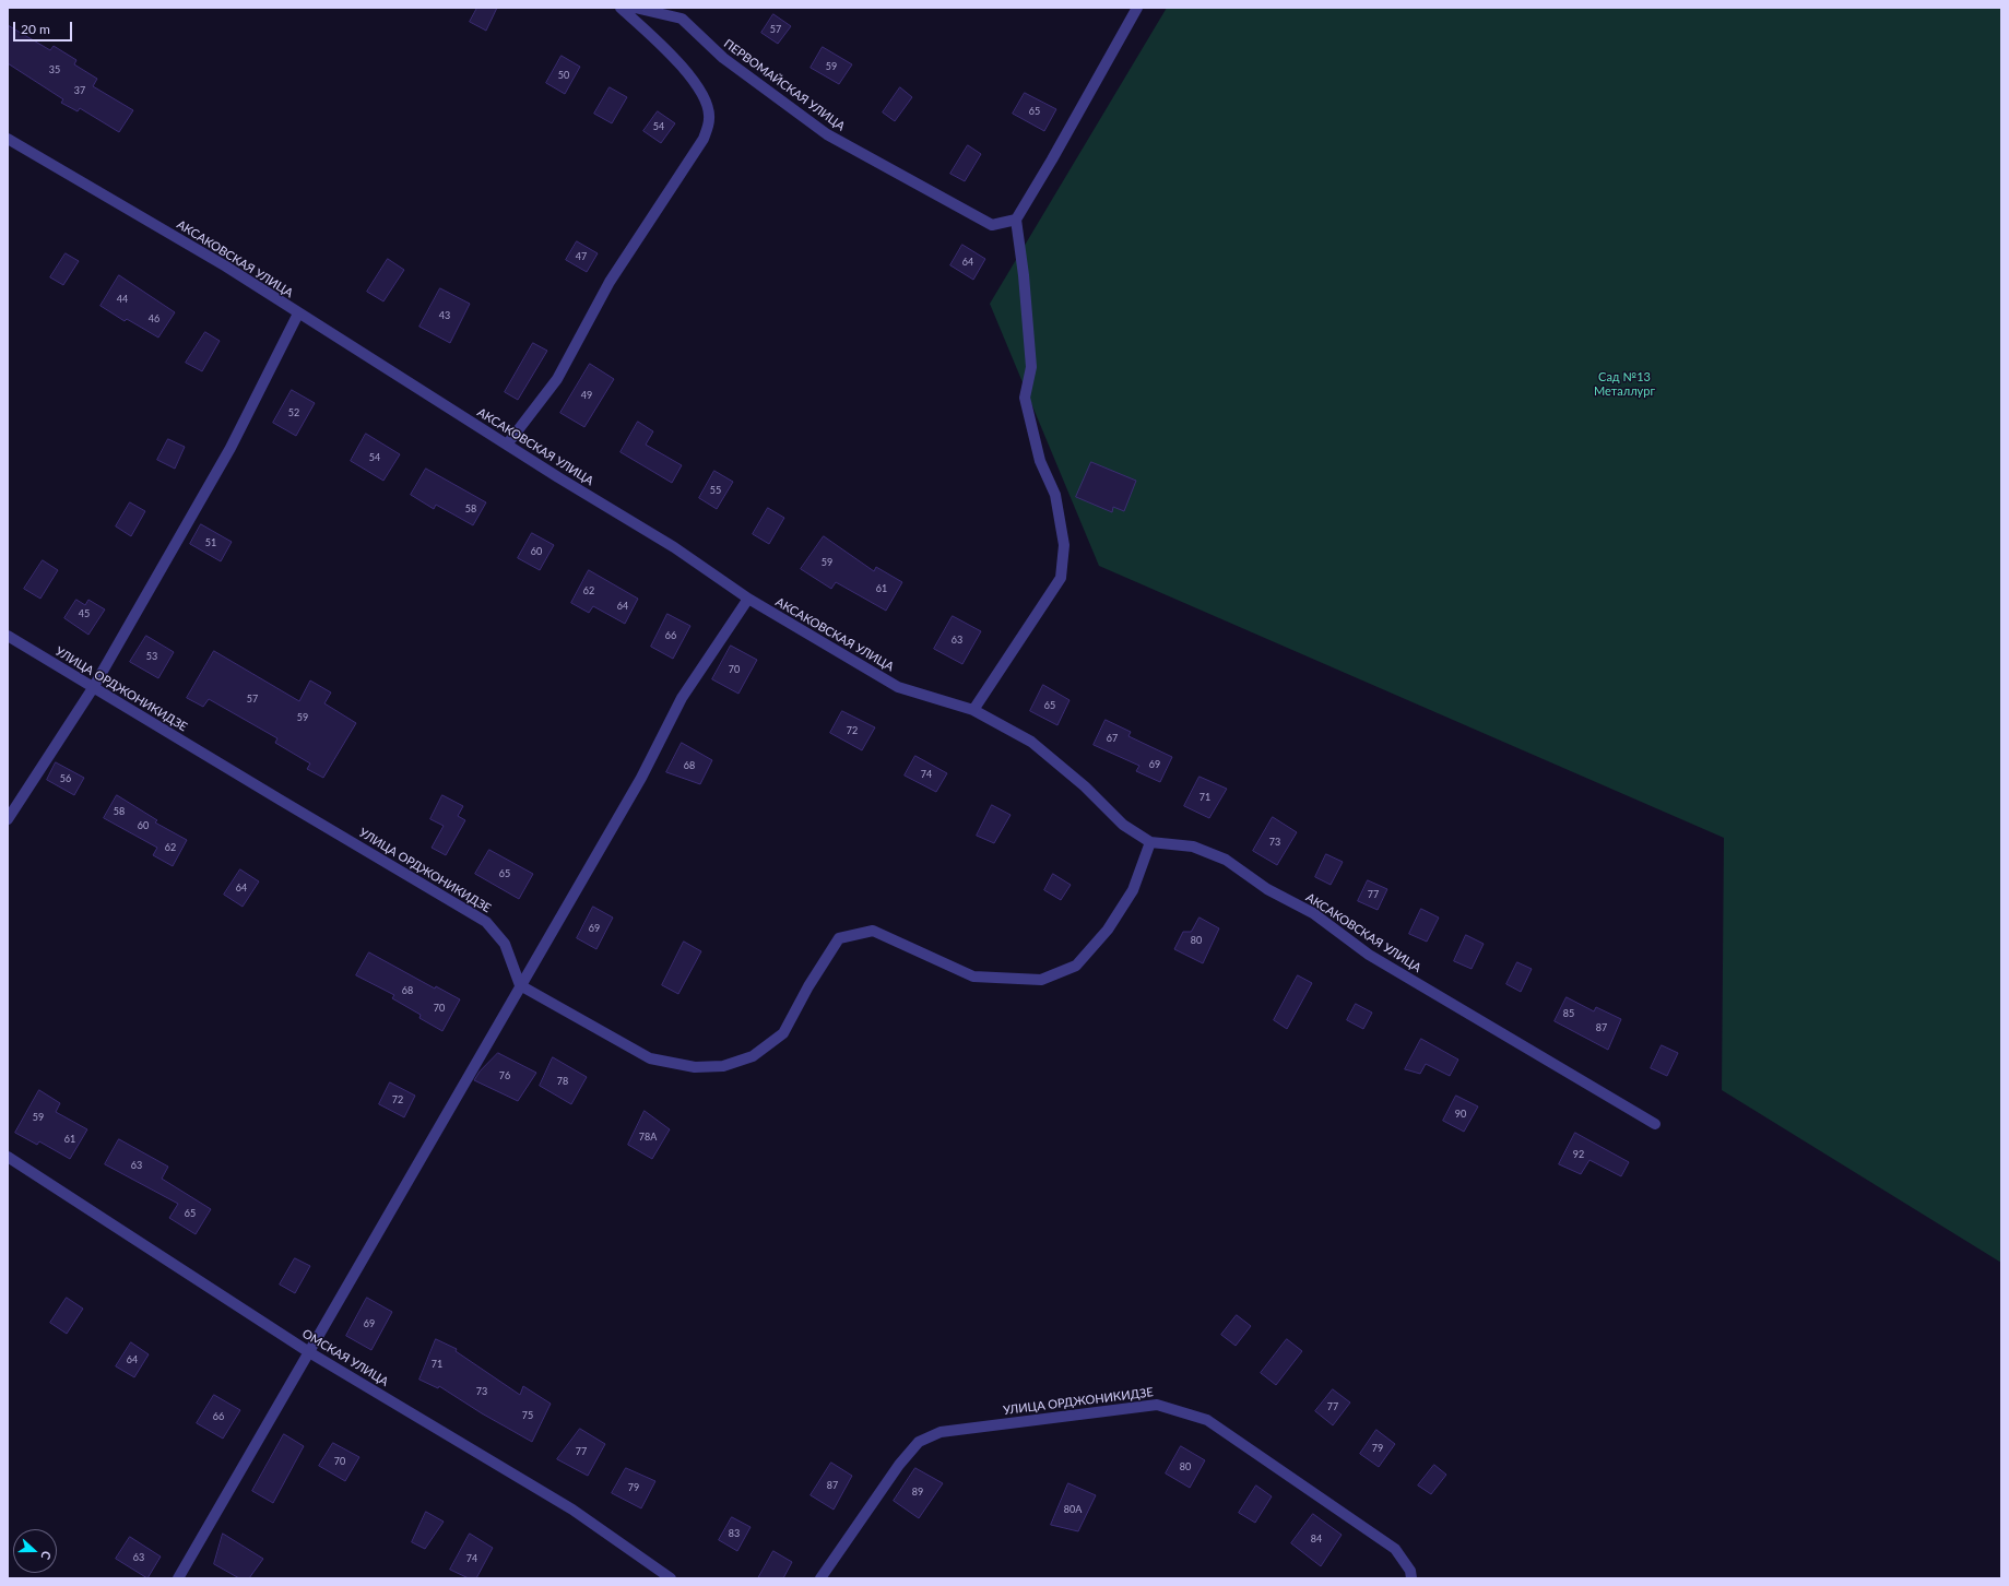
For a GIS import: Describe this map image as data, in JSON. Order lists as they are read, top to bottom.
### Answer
{
  "streets": {
    "street": [
      "ПЕРВОМАЙСКАЯ УЛИЦА",
      "АКСАКОВСКАЯ УЛИЦА",
      "УЛИЦА ОРДЖОНИКИДЗЕ",
      "ОМСКАЯ УЛИЦА"
    ]
  },
  "parks": ["Сад №13 Металлург"],
  "house_numbers": [
    "57",
    "59",
    "35",
    "50",
    "37",
    "65",
    "54",
    "47",
    "64",
    "44",
    "43",
    "46",
    "49",
    "52",
    "54",
    "55",
    "58",
    "51",
    "60",
    "59",
    "61",
    "62",
    "64",
    "45",
    "66",
    "63",
    "53",
    "70",
    "57",
    "65",
    "59",
    "72",
    "67",
    "69",
    "68",
    "74",
    "56",
    "71",
    "58",
    "60",
    "73",
    "62",
    "65",
    "64",
    "77",
    "69",
    "80",
    "68",
    "70",
    "85",
    "87",
    "76",
    "78",
    "72",
    "90",
    "59",
    "78А",
    "61",
    "92",
    "63",
    "65",
    "69",
    "64",
    "71",
    "73",
    "77",
    "75",
    "66",
    "79",
    "77",
    "70",
    "80",
    "87",
    "79",
    "89",
    "80А",
    "83",
    "84",
    "63",
    "74"
  ],
  "scale_bar": "20 m",
  "north": "right"
}
